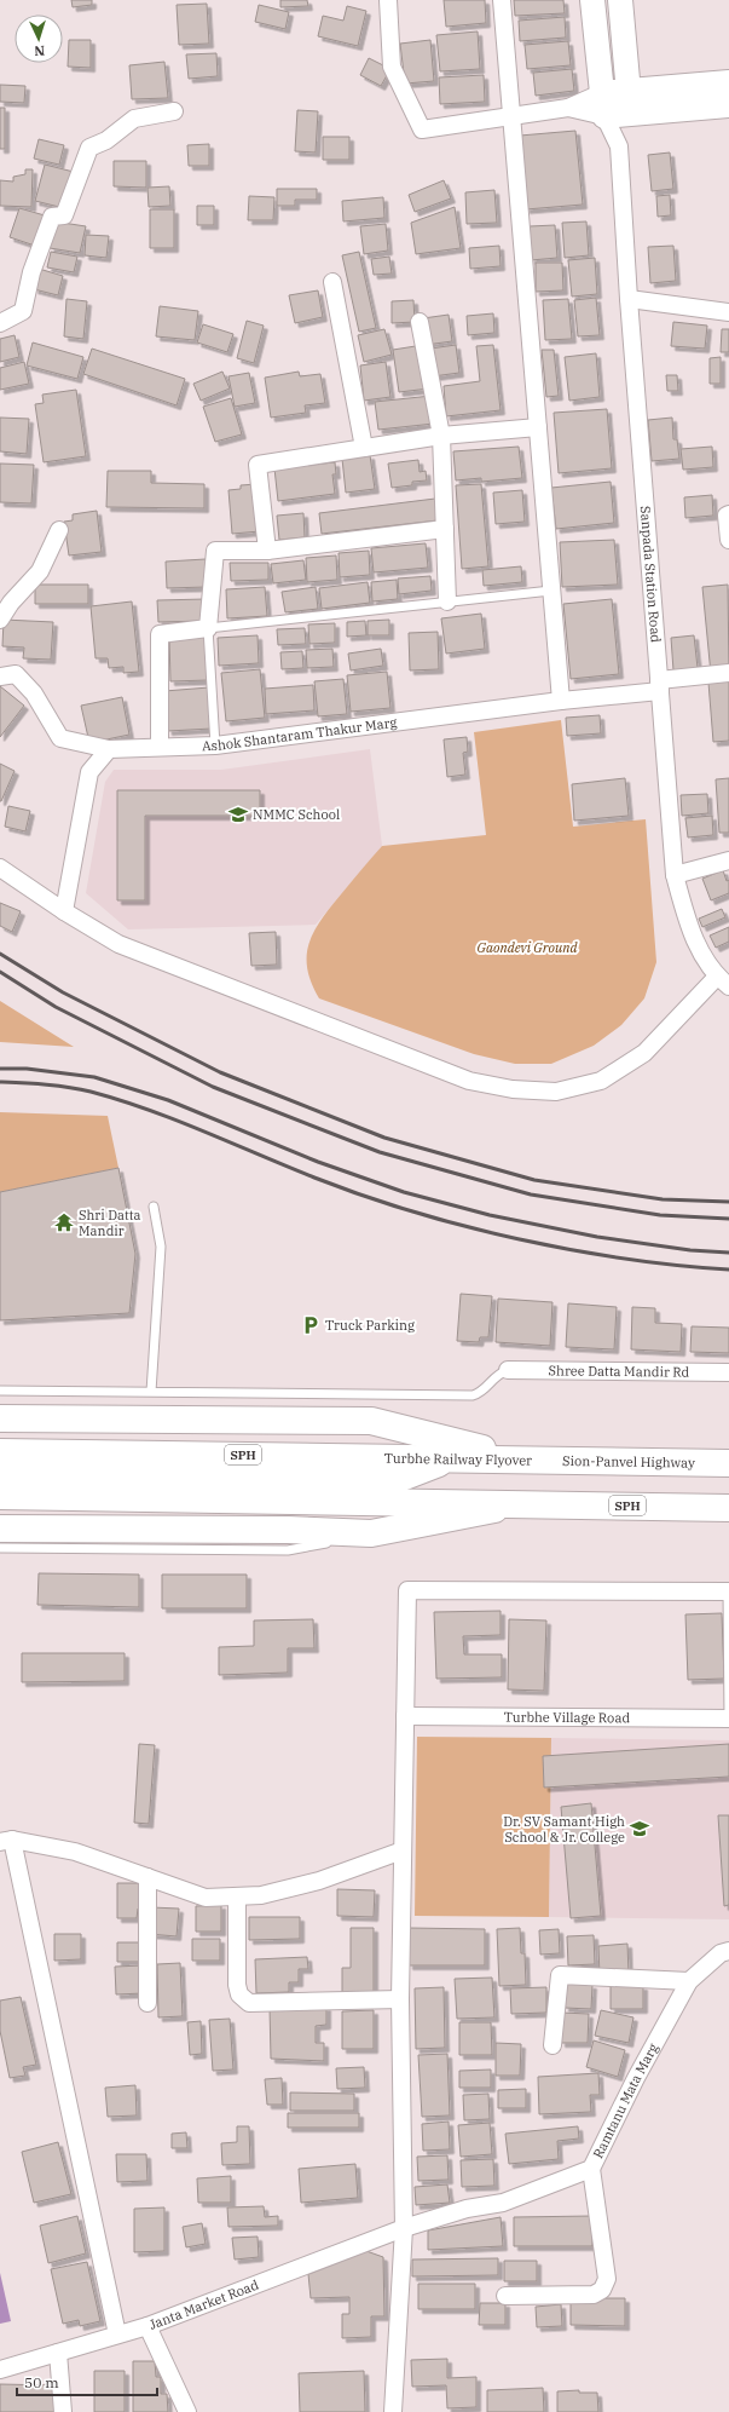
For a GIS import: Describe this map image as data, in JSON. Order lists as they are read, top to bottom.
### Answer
{
  "streets": {
    "main road": ["SPH", "Turbhe Railway Flyover", "Sion-Panvel Highway"],
    "street": [
      "Sanpada Station Road",
      "Ashok Shantaram Thakur Marg",
      "Shree Datta Mandir Rd",
      "Turbhe Village Road",
      "Ramtanu Mata Marg",
      "Janta Market Road"
    ]
  },
  "crossings": [
    ["Sanpada Station Road", "Ashok Shantaram Thakur Marg"],
    ["Turbhe Railway Flyover", "Sion-Panvel Highway"],
    ["Ramtanu Mata Marg", "Janta Market Road"]
  ],
  "parks": ["Gaondevi Ground"],
  "places": {
    "school or university": ["NMMC School", "Dr. SV Samant High School & Jr. College"],
    "temple": ["Shri Datta Mandir"],
    "parking": ["Truck Parking"]
  },
  "scale_bar": "50 m",
  "north": "bottom"
}
